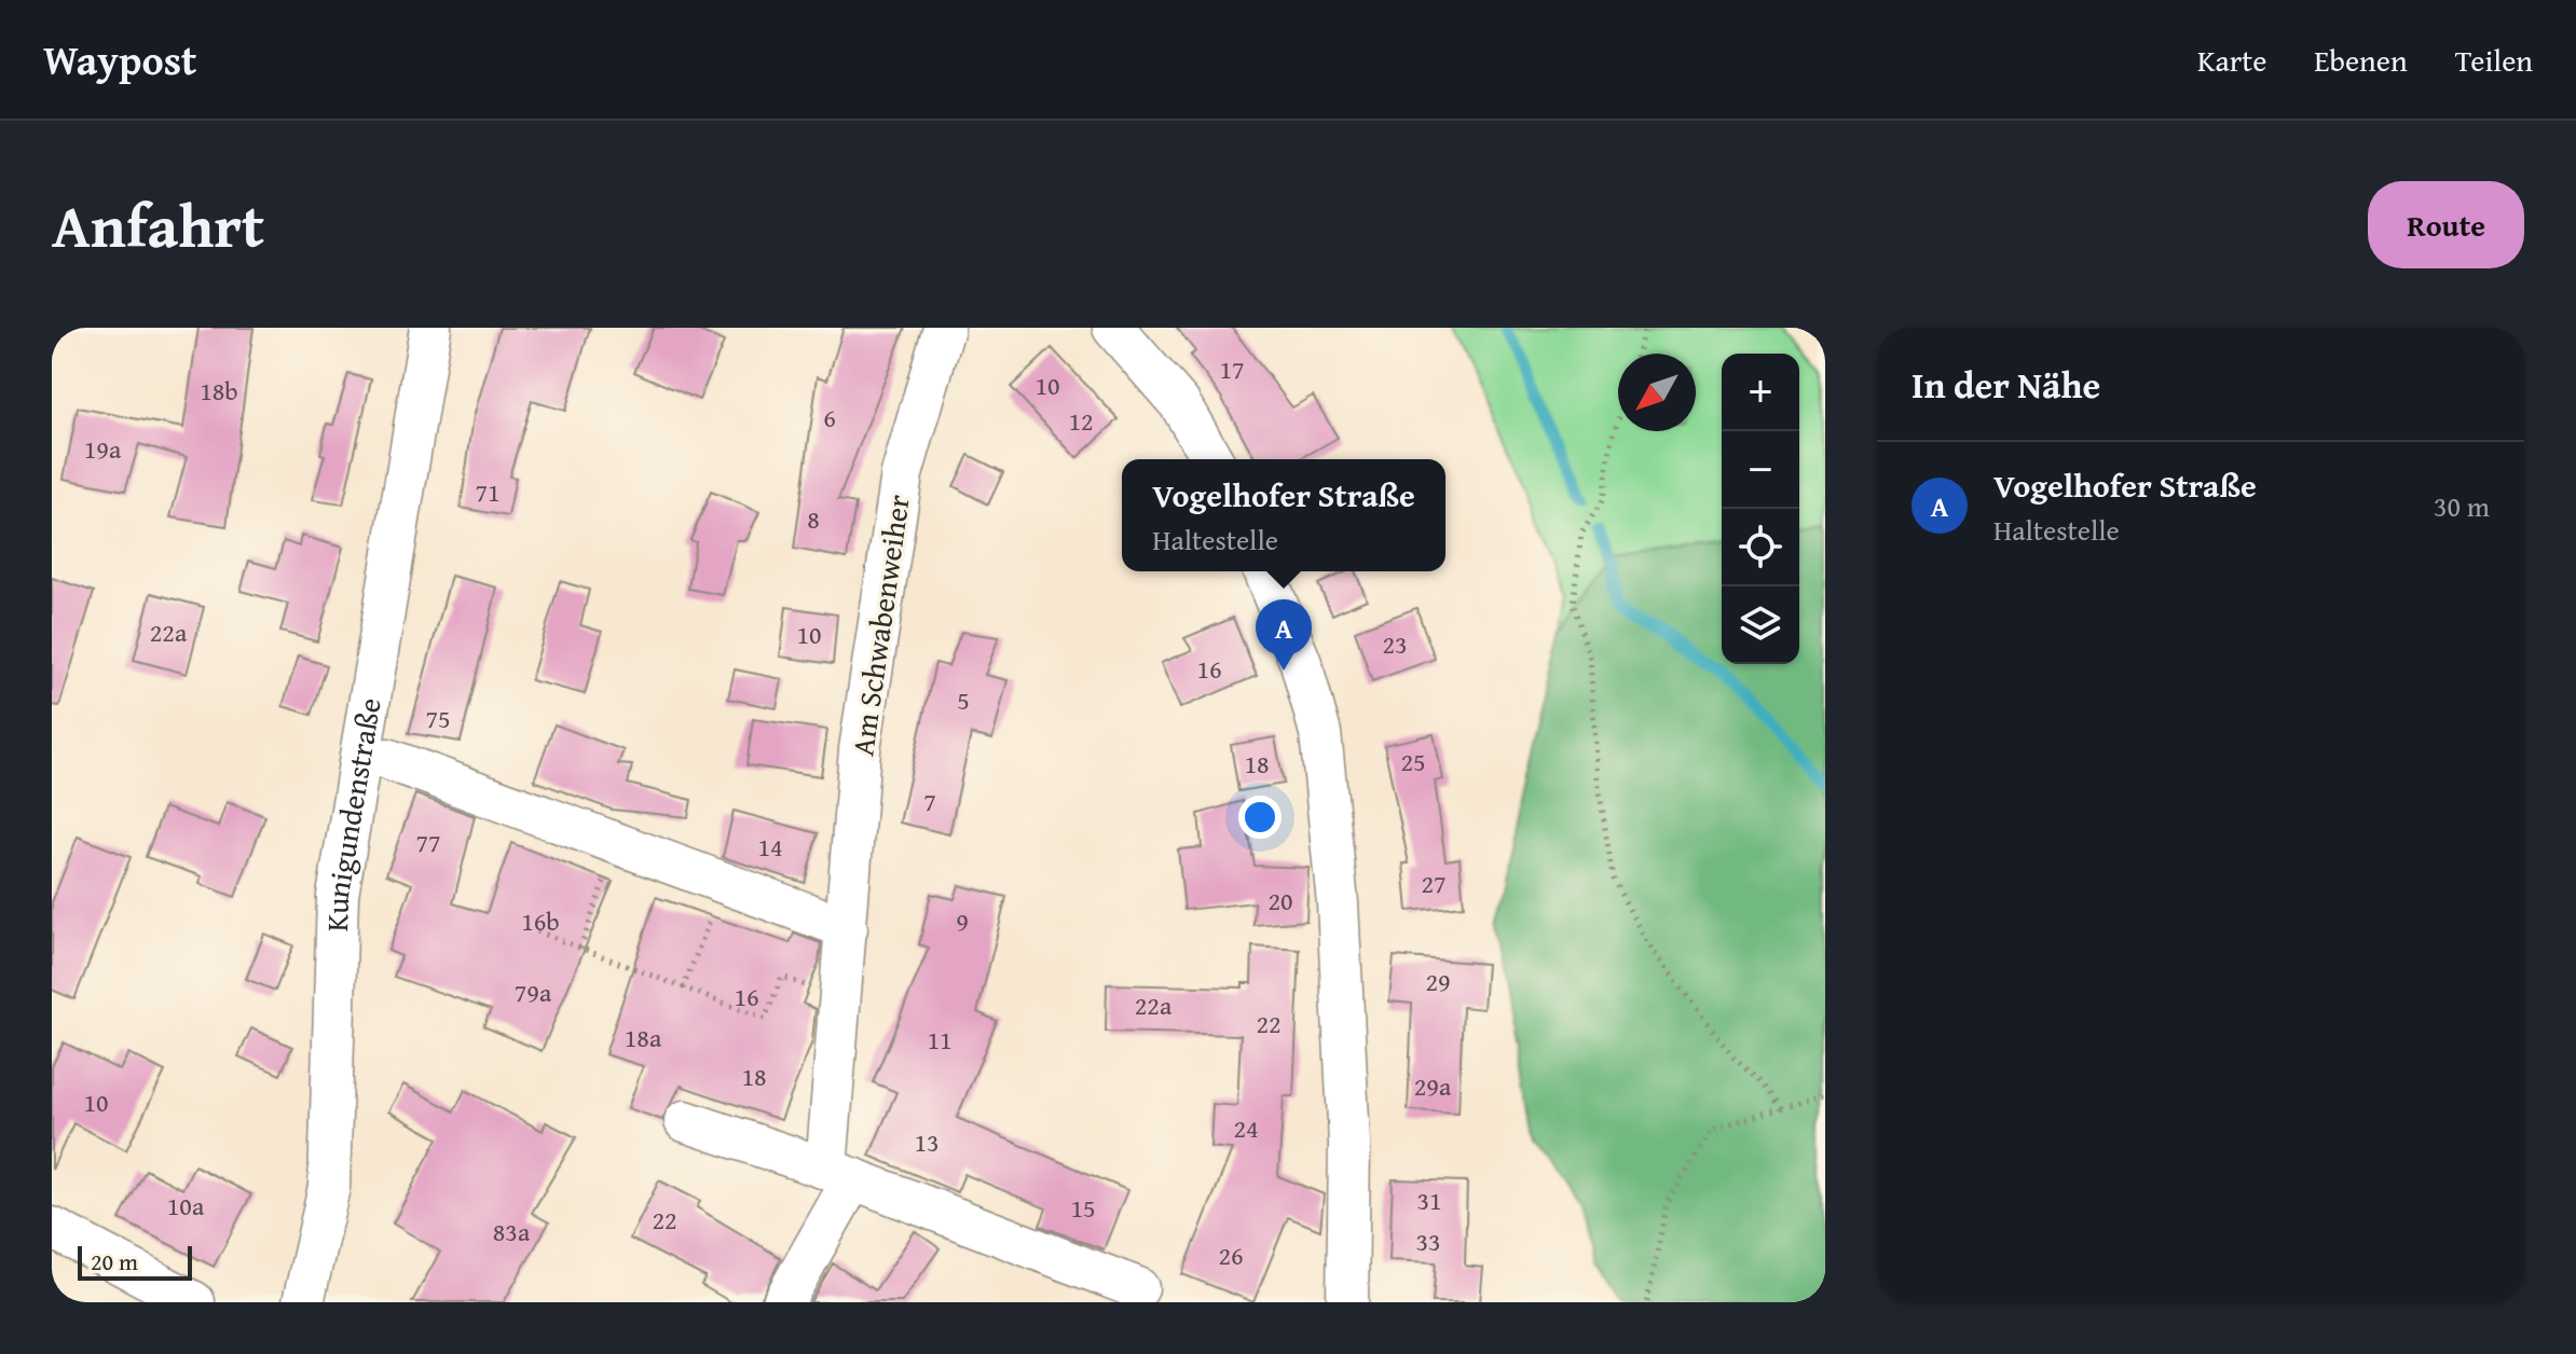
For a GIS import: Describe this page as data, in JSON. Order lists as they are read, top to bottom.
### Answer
{
  "streets": {
    "street": ["Am Schwabenweiher", "Kunigundenstraße"]
  },
  "house_numbers": [
    "17",
    "10",
    "18b",
    "6",
    "12",
    "19a",
    "71",
    "8",
    "22a",
    "10",
    "23",
    "16",
    "5",
    "75",
    "25",
    "18",
    "7",
    "77",
    "14",
    "27",
    "20",
    "16b",
    "9",
    "29",
    "79a",
    "16",
    "22a",
    "22",
    "18a",
    "11",
    "18",
    "29a",
    "10",
    "24",
    "13",
    "31",
    "10a",
    "15",
    "22",
    "83a",
    "33",
    "26"
  ],
  "scale_bar": "20 m",
  "north": "bottom left",
  "page": {
    "header": "Waypost",
    "nav": ["Karte", "Ebenen", "Teilen"],
    "title": "Anfahrt",
    "buttons": "Route",
    "heading": "In der Nähe",
    "map_buttons": ["+", "−"],
    "list": [
      {
        "mark": "A",
        "name": "Vogelhofer Straße",
        "note": "Haltestelle",
        "value": "30 m"
      }
    ],
    "popup": ["Vogelhofer Straße", "Haltestelle"],
    "pins": "A",
    "scale": "20 m"
  }
}
